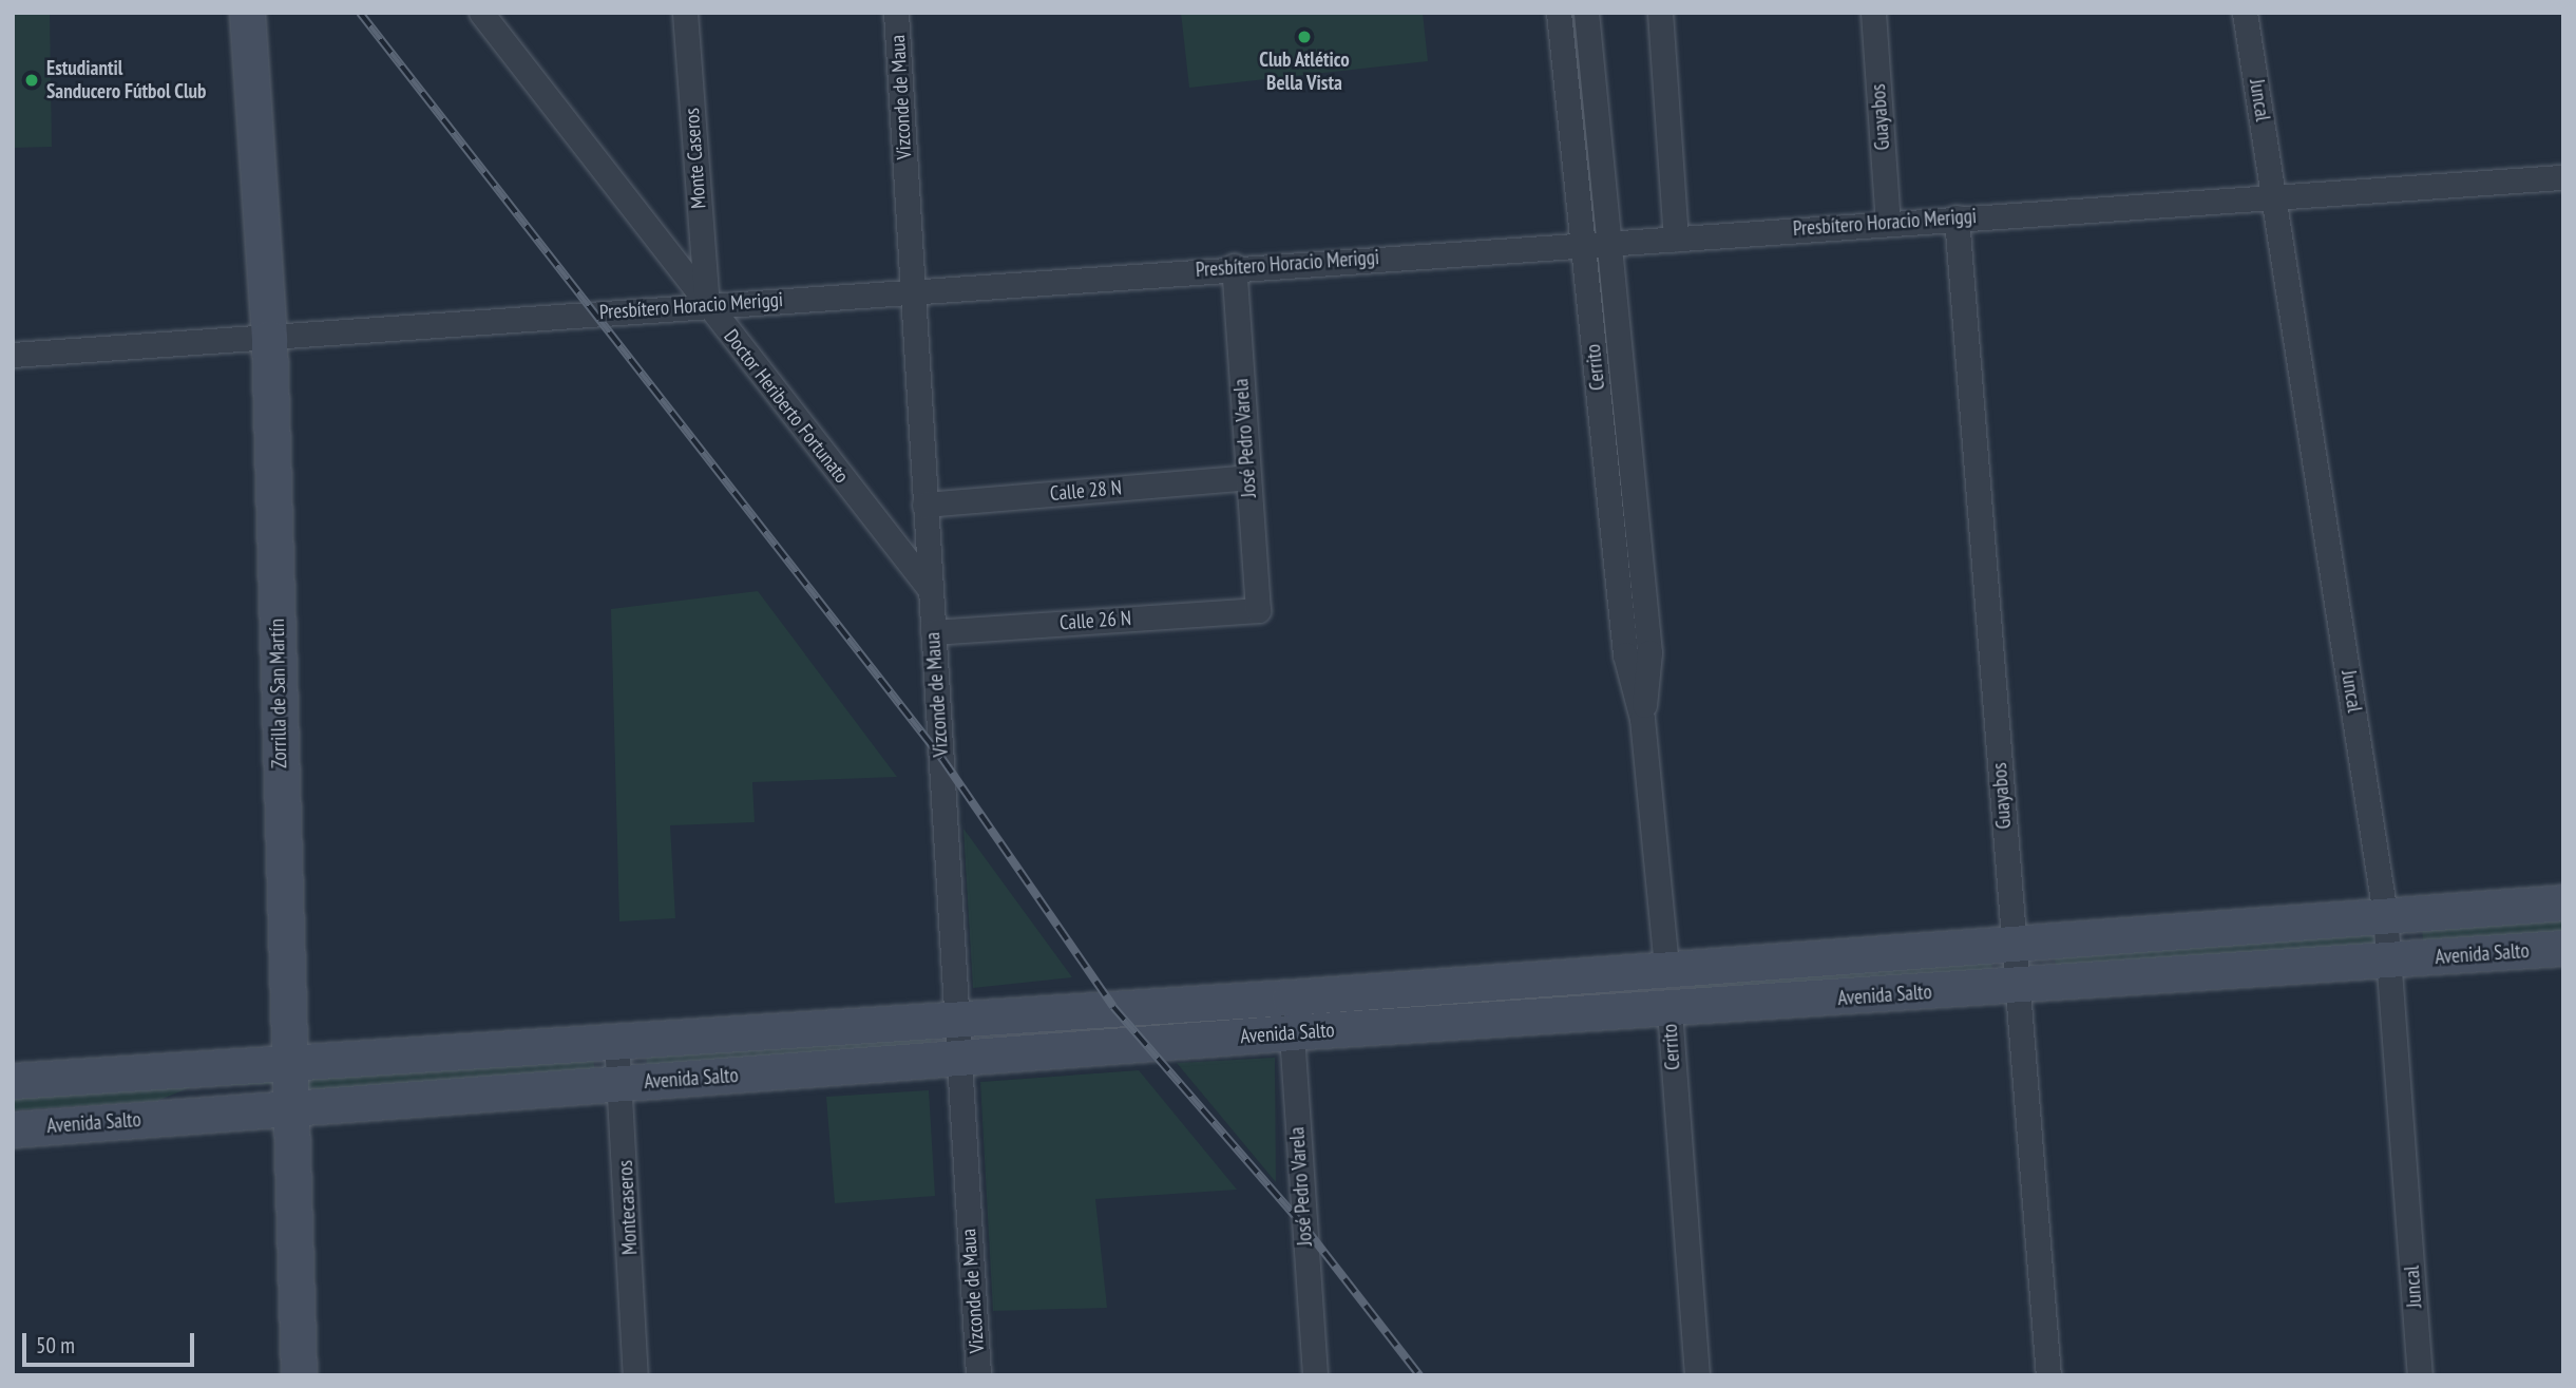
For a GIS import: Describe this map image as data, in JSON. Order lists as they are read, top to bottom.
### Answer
{
  "streets": {
    "street": [
      "Vizconde de Maua",
      "Juncal",
      "Guayabos",
      "Monte Caseros",
      "Presbítero Horacio Meriggi",
      "Cerrito",
      "Doctor Heriberto Fortunato",
      "José Pedro Varela",
      "Calle 28 N",
      "Calle 26 N",
      "Zorrilla de San Martín",
      "Avenida Salto",
      "Montecaseros"
    ]
  },
  "crossings": [
    ["Vizconde de Maua", "Presbítero Horacio Meriggi"],
    ["Vizconde de Maua", "Doctor Heriberto Fortunato"],
    ["Vizconde de Maua", "Calle 28 N"],
    ["Vizconde de Maua", "Calle 26 N"],
    ["Vizconde de Maua", "Avenida Salto"],
    ["Juncal", "Presbítero Horacio Meriggi"],
    ["Juncal", "Avenida Salto"],
    ["Guayabos", "Presbítero Horacio Meriggi"],
    ["Guayabos", "Avenida Salto"],
    ["Monte Caseros", "Presbítero Horacio Meriggi"],
    ["Monte Caseros", "Doctor Heriberto Fortunato"],
    ["Presbítero Horacio Meriggi", "Cerrito"],
    ["Presbítero Horacio Meriggi", "Doctor Heriberto Fortunato"],
    ["Presbítero Horacio Meriggi", "José Pedro Varela"],
    ["Presbítero Horacio Meriggi", "Zorrilla de San Martín"],
    ["Cerrito", "Avenida Salto"],
    ["José Pedro Varela", "Calle 28 N"],
    ["José Pedro Varela", "Calle 26 N"],
    ["José Pedro Varela", "Avenida Salto"],
    ["Zorrilla de San Martín", "Avenida Salto"],
    ["Avenida Salto", "Montecaseros"]
  ],
  "places": ["Club Atlético Bella Vista", "Estudiantil Sanducero Fútbol Club"],
  "scale_bar": "50 m"
}
